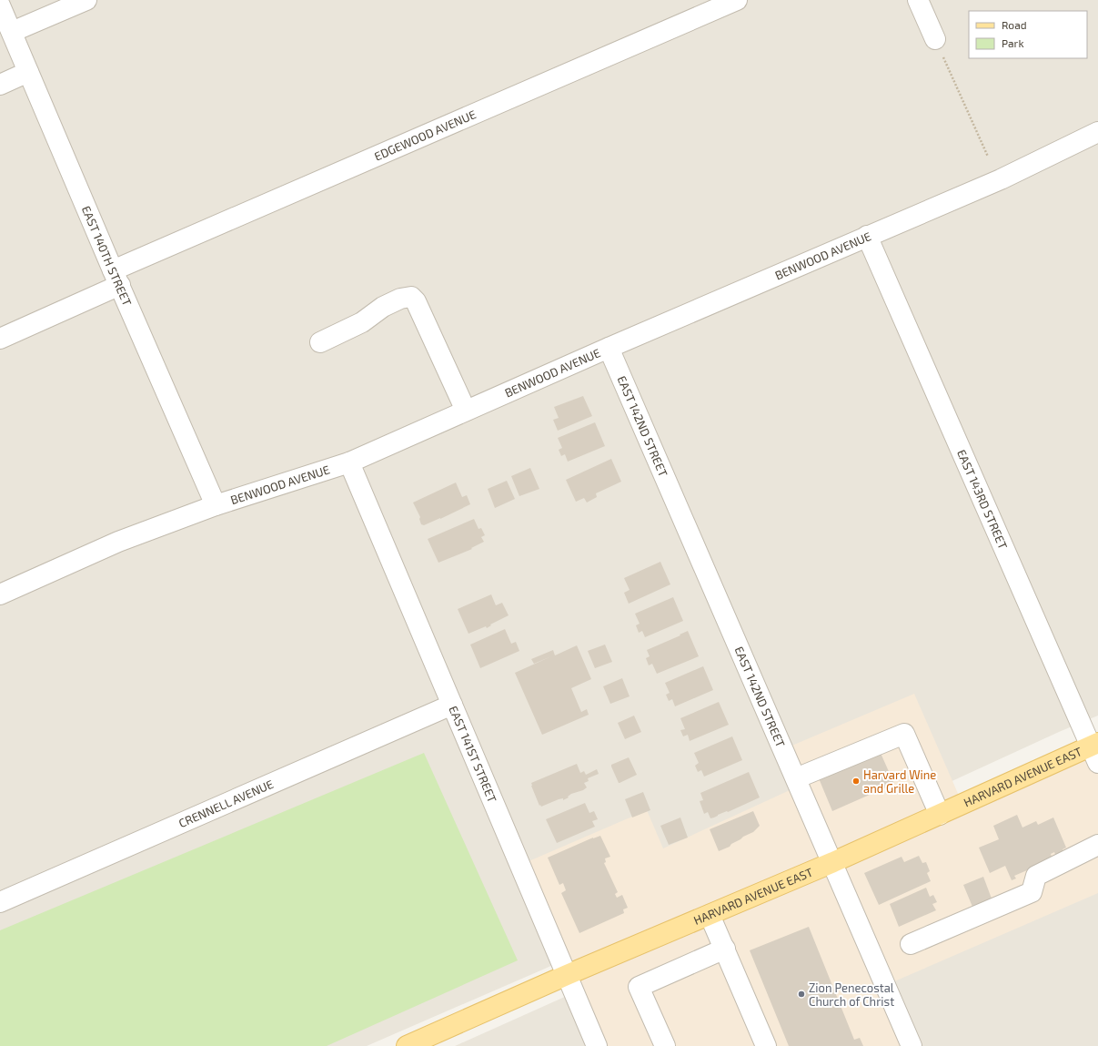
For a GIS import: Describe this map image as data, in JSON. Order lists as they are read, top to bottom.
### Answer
{
  "streets": {
    "main road": ["HARVARD AVENUE EAST"],
    "street": [
      "EDGEWOOD AVENUE",
      "BENWOOD AVENUE",
      "EAST 140TH STREET",
      "EAST 142ND STREET",
      "EAST 143RD STREET",
      "EAST 141ST STREET",
      "CRENNELL AVENUE"
    ]
  },
  "crossings": [
    ["EDGEWOOD AVENUE", "EAST 140TH STREET"],
    ["BENWOOD AVENUE", "EAST 140TH STREET"],
    ["BENWOOD AVENUE", "EAST 142ND STREET"],
    ["BENWOOD AVENUE", "EAST 143RD STREET"],
    ["BENWOOD AVENUE", "EAST 141ST STREET"],
    ["EAST 142ND STREET", "HARVARD AVENUE EAST"],
    ["EAST 143RD STREET", "HARVARD AVENUE EAST"],
    ["EAST 141ST STREET", "HARVARD AVENUE EAST"],
    ["EAST 141ST STREET", "CRENNELL AVENUE"]
  ],
  "places": ["Harvard Wine and Grille", "Zion Penecostal Church of Christ"],
  "legend": ["Road", "Park"]
}
